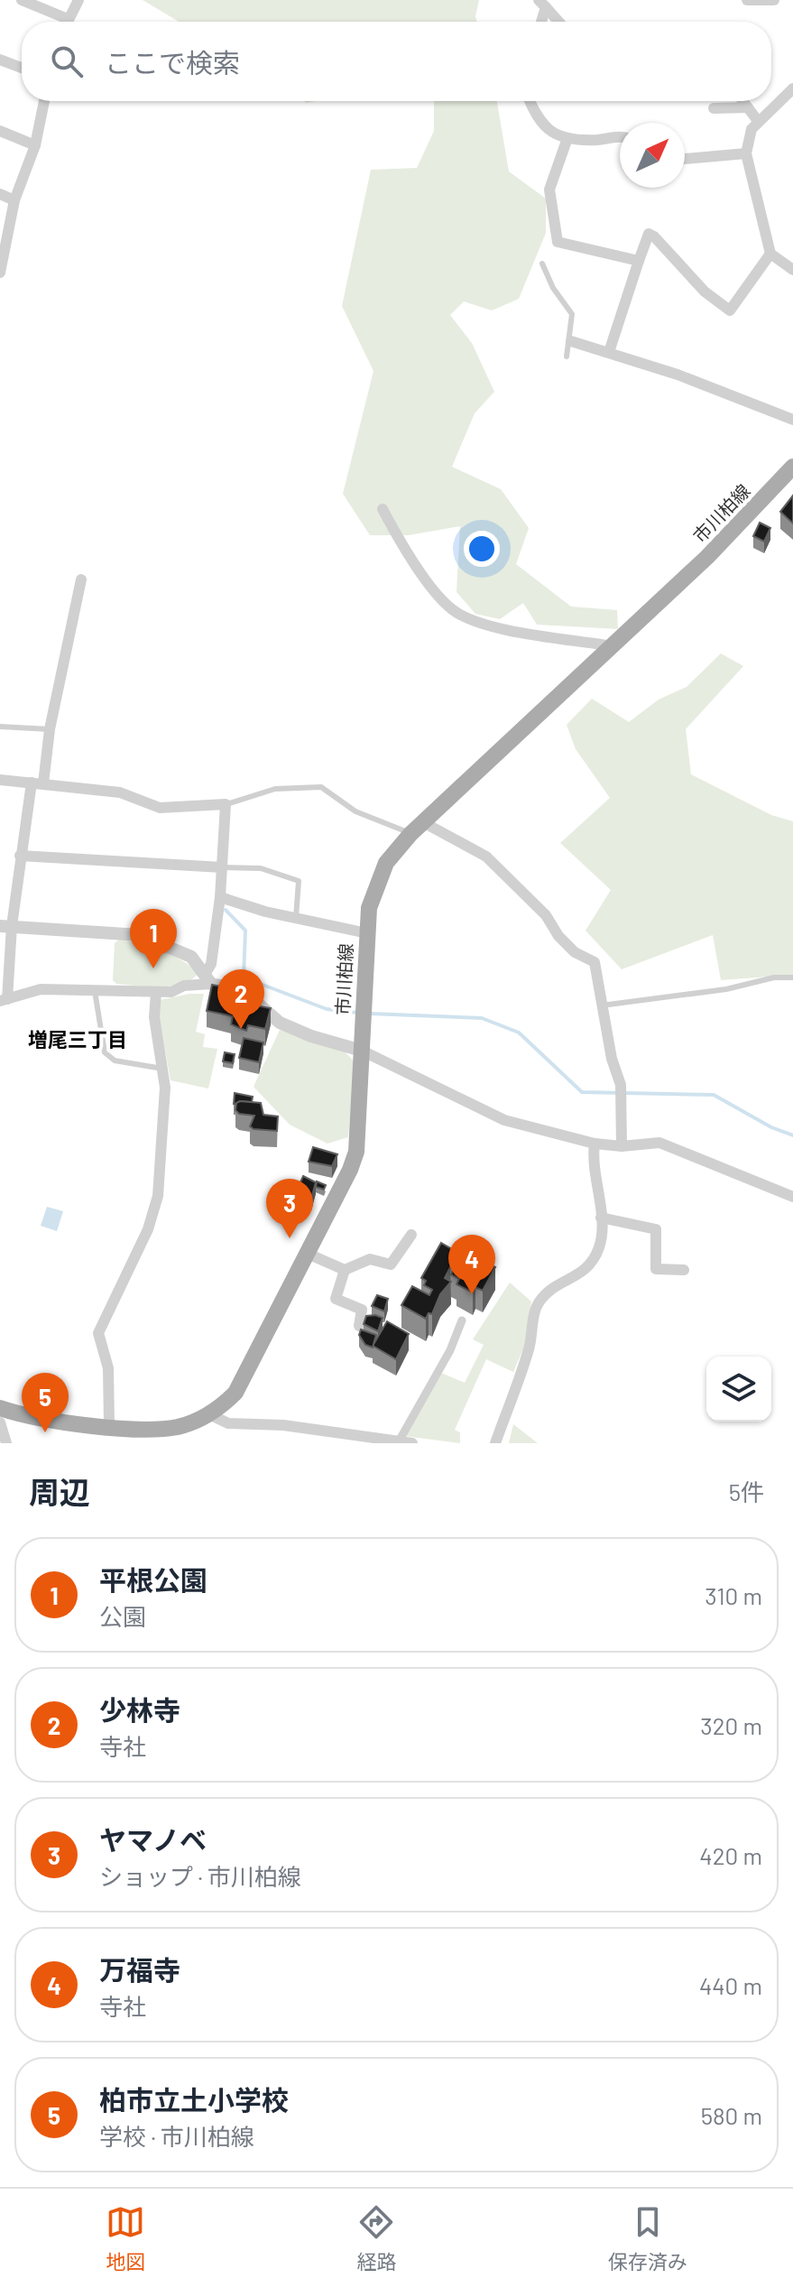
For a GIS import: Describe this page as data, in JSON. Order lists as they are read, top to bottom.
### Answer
{
  "streets": {
    "main road": ["市川柏線"]
  },
  "districts": ["増尾三丁目"],
  "north": "top right",
  "page": {
    "search": "ここで検索",
    "pins": [
      "1",
      "2",
      "3",
      "4",
      "5"
    ],
    "heading": ["周辺", "5件"],
    "list": [
      {
        "mark": "1",
        "name": "平根公園",
        "note": "公園",
        "value": "310 m"
      },
      {
        "mark": "2",
        "name": "少林寺",
        "note": "寺社",
        "value": "320 m"
      },
      {
        "mark": "3",
        "name": "ヤマノベ",
        "note": "ショップ · 市川柏線",
        "value": "420 m"
      },
      {
        "mark": "4",
        "name": "万福寺",
        "note": "寺社",
        "value": "440 m"
      },
      {
        "mark": "5",
        "name": "柏市立土小学校",
        "note": "学校 · 市川柏線",
        "value": "580 m"
      }
    ],
    "nav": ["地図", "経路", "保存済み"]
  }
}
